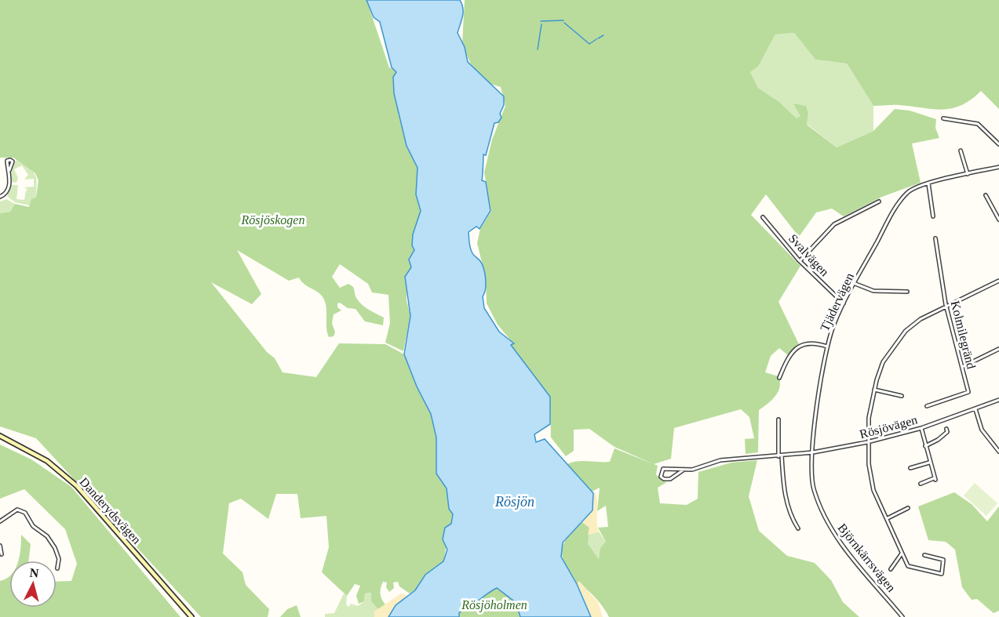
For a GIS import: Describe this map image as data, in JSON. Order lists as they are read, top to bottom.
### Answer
{
  "streets": {
    "main road": ["Danderydsvägen"],
    "street": [
      "Svalvägen",
      "Tjädervägen",
      "Kolmilegränd",
      "Rösjövägen",
      "Björnkärrsvägen"
    ]
  },
  "crossings": [
    ["Svalvägen", "Tjädervägen"],
    ["Tjädervägen", "Rösjövägen"],
    ["Tjädervägen", "Björnkärrsvägen"],
    ["Rösjövägen", "Björnkärrsvägen"]
  ],
  "water": ["Rösjön"],
  "parks": ["Rösjöskogen", "Rösjöholmen"],
  "north": "top"
}
